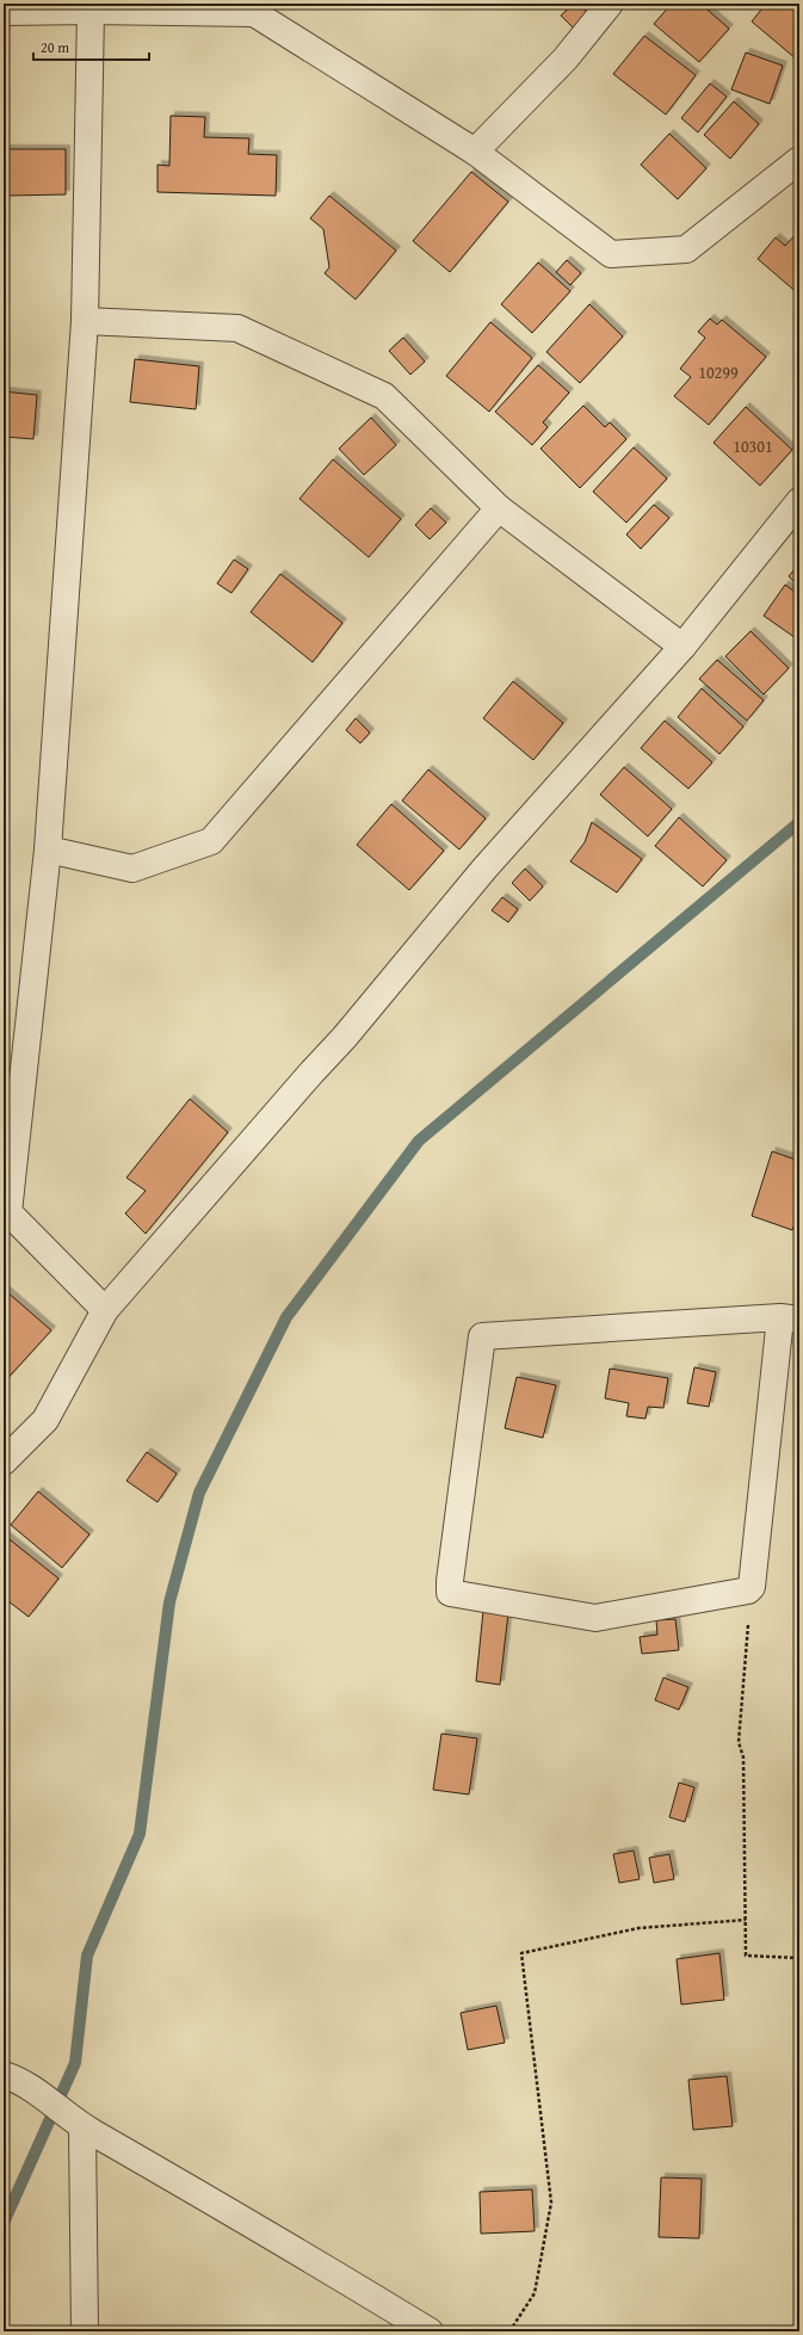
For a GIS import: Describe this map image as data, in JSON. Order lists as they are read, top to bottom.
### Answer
{
  "house_numbers": ["10299", "10301"],
  "scale_bar": "20 m"
}
